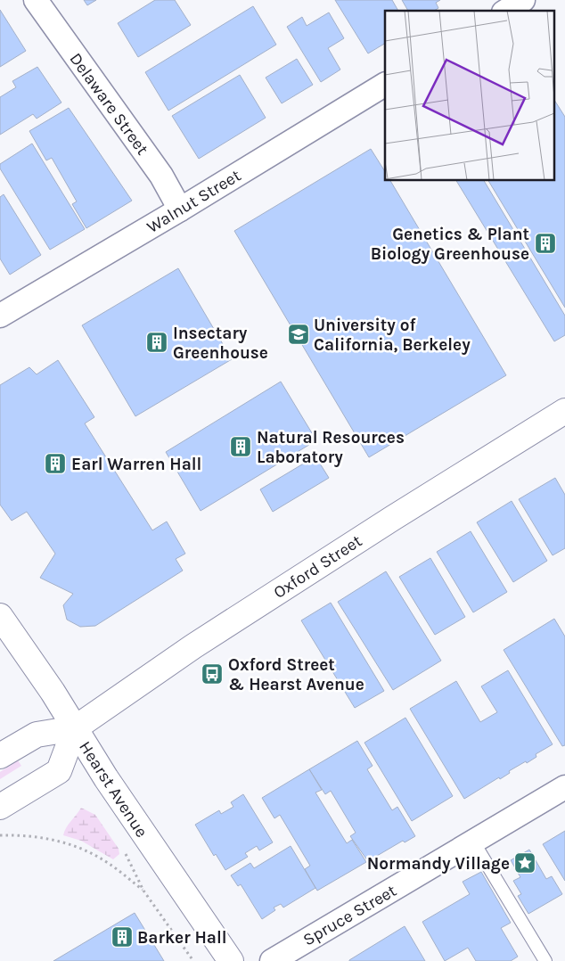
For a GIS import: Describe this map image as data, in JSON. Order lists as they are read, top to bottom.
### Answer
{
  "streets": {
    "street": [
      "Delaware Street",
      "Walnut Street",
      "Oxford Street",
      "Hearst Avenue",
      "Spruce Street"
    ]
  },
  "crossings": [
    ["Delaware Street", "Walnut Street"],
    ["Oxford Street", "Hearst Avenue"]
  ],
  "places": {
    "building": [
      "Genetics & Plant Biology Greenhouse",
      "Insectary Greenhouse",
      "Natural Resources Laboratory",
      "Earl Warren Hall",
      "Barker Hall"
    ],
    "school or university": ["University of California, Berkeley"],
    "bus stop": ["Oxford Street & Hearst Avenue"],
    "place": ["Normandy Village"]
  }
}
